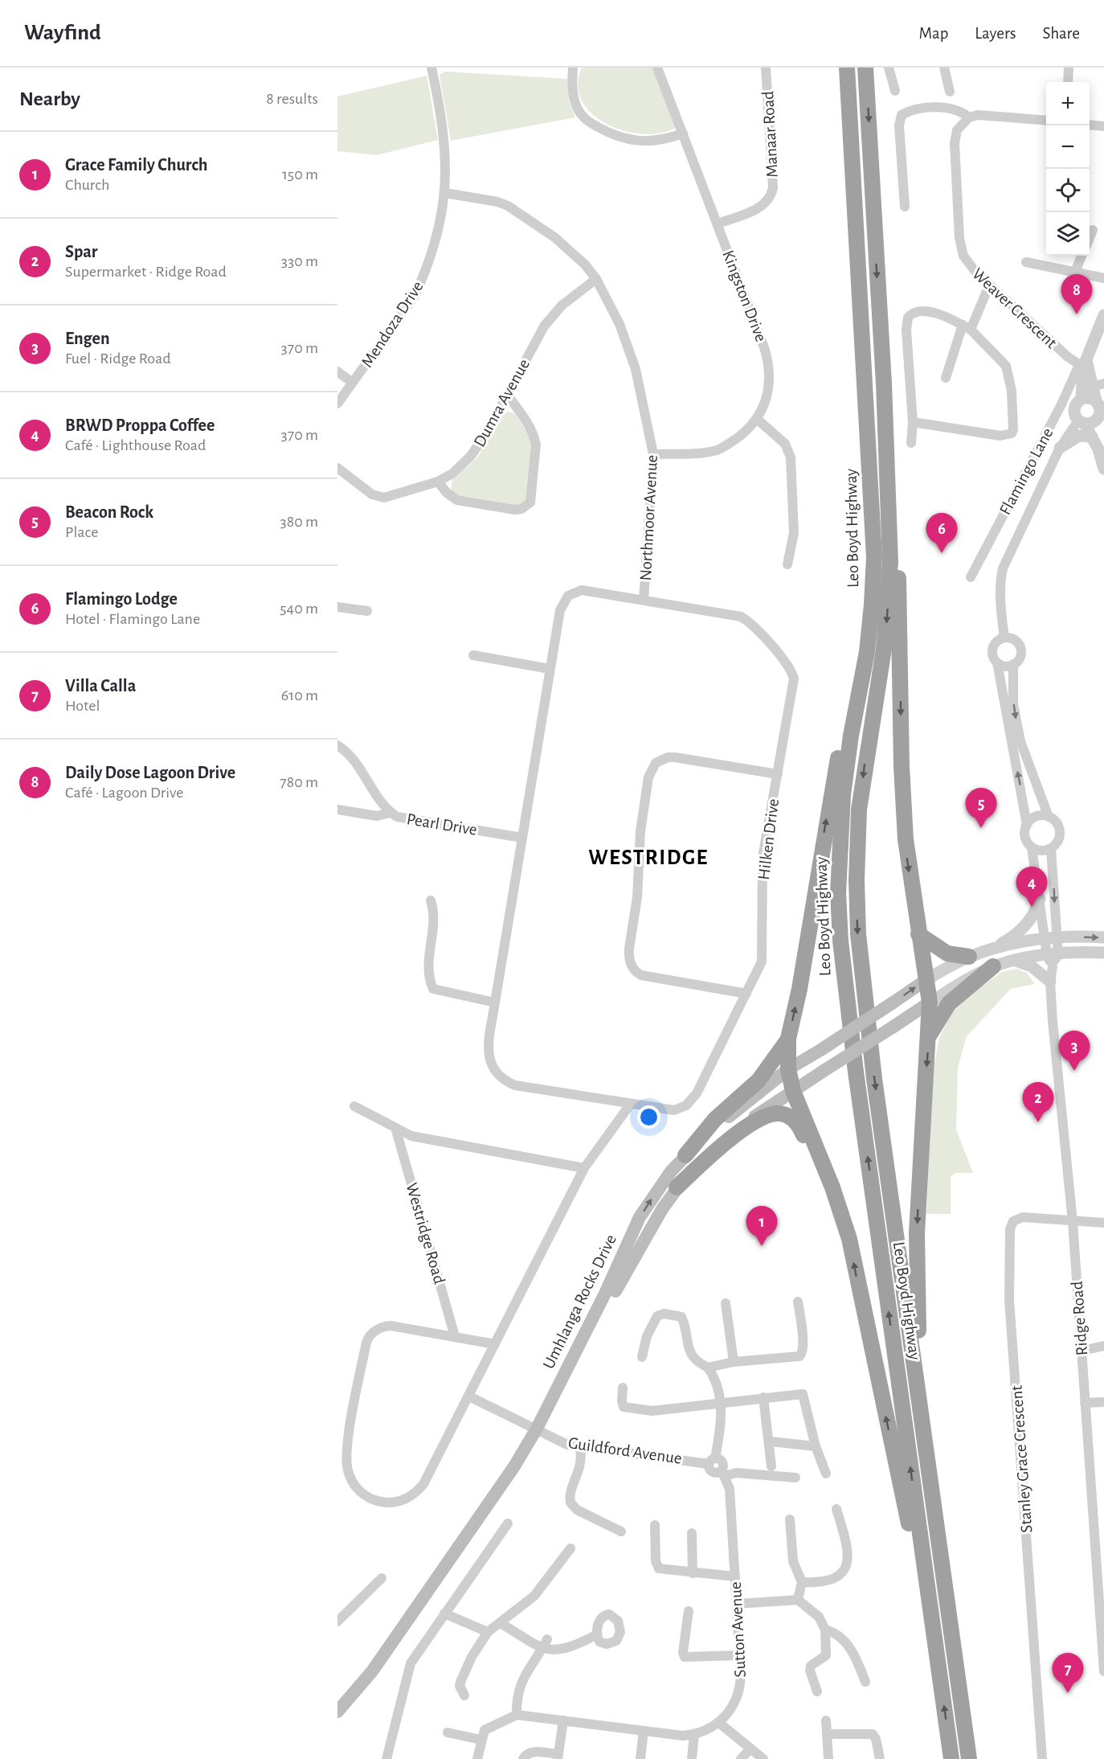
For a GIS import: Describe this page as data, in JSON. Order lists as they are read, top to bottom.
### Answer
{
  "streets": {
    "highway": ["Leo Boyd Highway"],
    "main road": ["Umhlanga Rocks Drive"],
    "street": [
      "Manaar Road",
      "Kingston Drive",
      "Weaver Crescent",
      "Mendoza Drive",
      "Dumra Avenue",
      "Flamingo Lane",
      "Northmoor Avenue",
      "Pearl Drive",
      "Hilken Drive",
      "Westridge Road",
      "Ridge Road",
      "Guildford Avenue",
      "Stanley Grace Crescent",
      "Sutton Avenue"
    ]
  },
  "crossings": [
    ["Manaar Road", "Kingston Drive"],
    ["Kingston Drive", "Northmoor Avenue"],
    ["Weaver Crescent", "Flamingo Lane"],
    ["Mendoza Drive", "Northmoor Avenue"],
    ["Dumra Avenue", "Northmoor Avenue"],
    ["Northmoor Avenue", "Hilken Drive"],
    ["Pearl Drive", "Hilken Drive"],
    ["Umhlanga Rocks Drive", "Guildford Avenue"],
    ["Ridge Road", "Stanley Grace Crescent"],
    ["Guildford Avenue", "Sutton Avenue"]
  ],
  "districts": ["WESTRIDGE"],
  "page": {
    "header": "Wayfind",
    "nav": ["Map", "Layers", "Share"],
    "heading": ["Nearby", "8 results"],
    "map_buttons": ["+", "−"],
    "list": [
      {
        "mark": "1",
        "name": "Grace Family Church",
        "note": "Church",
        "value": "150 m"
      },
      {
        "mark": "2",
        "name": "Spar",
        "note": "Supermarket · Ridge Road",
        "value": "330 m"
      },
      {
        "mark": "3",
        "name": "Engen",
        "note": "Fuel · Ridge Road",
        "value": "370 m"
      },
      {
        "mark": "4",
        "name": "BRWD Proppa Coffee",
        "note": "Café · Lighthouse Road",
        "value": "370 m"
      },
      {
        "mark": "5",
        "name": "Beacon Rock",
        "note": "Place",
        "value": "380 m"
      },
      {
        "mark": "6",
        "name": "Flamingo Lodge",
        "note": "Hotel · Flamingo Lane",
        "value": "540 m"
      },
      {
        "mark": "7",
        "name": "Villa Calla",
        "note": "Hotel",
        "value": "610 m"
      },
      {
        "mark": "8",
        "name": "Daily Dose Lagoon Drive",
        "note": "Café · Lagoon Drive",
        "value": "780 m"
      }
    ],
    "pins": [
      "8",
      "6",
      "5",
      "4",
      "3",
      "2",
      "1",
      "7"
    ]
  }
}
